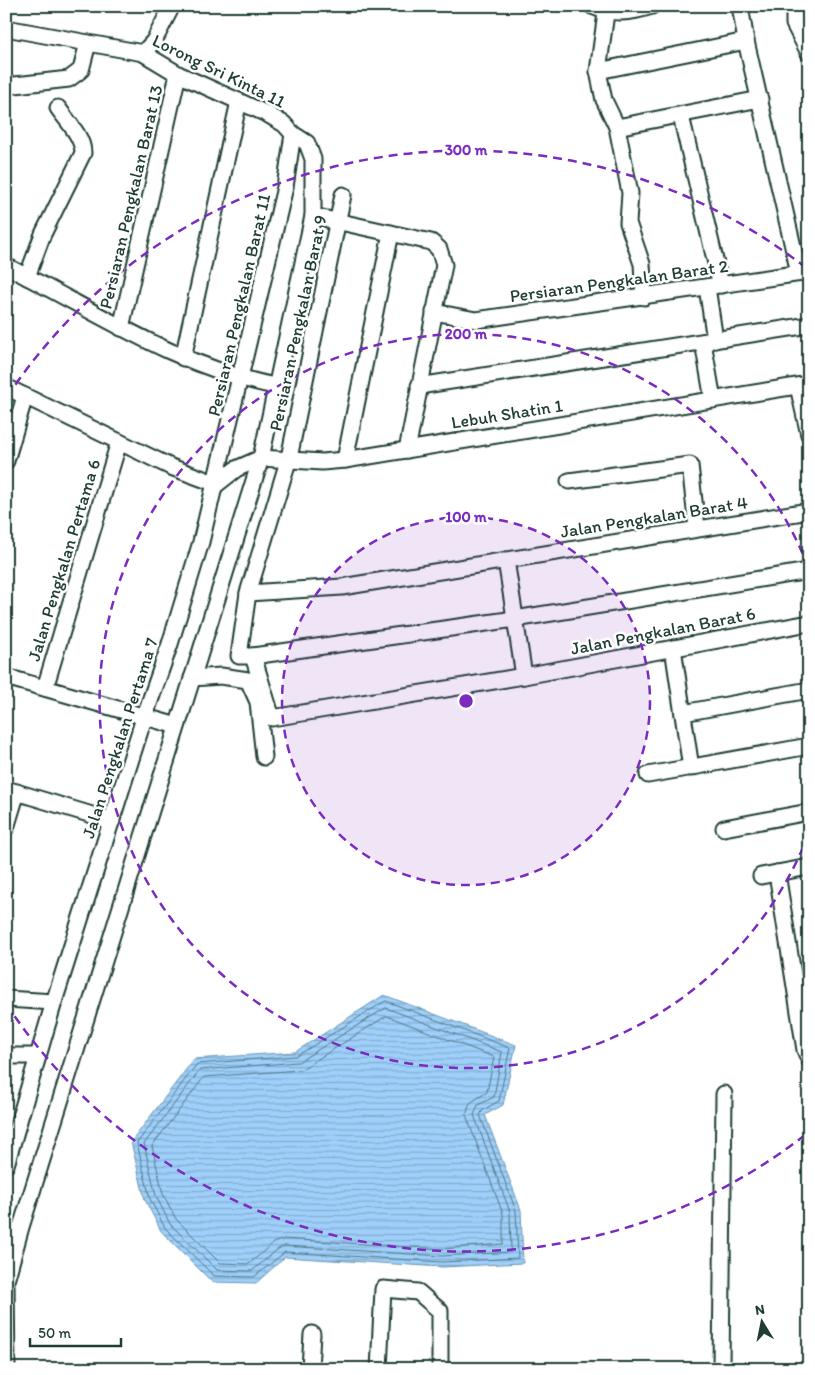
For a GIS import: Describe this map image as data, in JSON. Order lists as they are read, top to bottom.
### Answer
{
  "streets": {
    "street": [
      "Lorong Sri Kinta 11",
      "Persiaran Pengkalan Barat 13",
      "Persiaran Pengkalan Barat 2",
      "Persiaran Pengkalan Barat 11",
      "Persiaran Pengkalan Barat 9",
      "Lebuh Shatin 1",
      "Jalan Pengkalan Barat 4",
      "Jalan Pengkalan Pertama 6",
      "Jalan Pengkalan Barat 6",
      "Jalan Pengkalan Pertama 7"
    ]
  },
  "crossings": [
    ["Lorong Sri Kinta 11", "Persiaran Pengkalan Barat 13"],
    ["Lorong Sri Kinta 11", "Persiaran Pengkalan Barat 11"],
    ["Lorong Sri Kinta 11", "Lebuh Shatin 1"],
    ["Persiaran Pengkalan Barat 11", "Lebuh Shatin 1"],
    ["Persiaran Pengkalan Barat 11", "Jalan Pengkalan Pertama 7"],
    ["Persiaran Pengkalan Barat 9", "Lebuh Shatin 1"],
    ["Persiaran Pengkalan Barat 9", "Jalan Pengkalan Barat 4"],
    ["Persiaran Pengkalan Barat 9", "Jalan Pengkalan Barat 6"],
    ["Lebuh Shatin 1", "Jalan Pengkalan Pertama 7"]
  ],
  "scale_bar": "50 m",
  "north": "top",
  "rings": ["300 m", "200 m", "100 m"]
}
